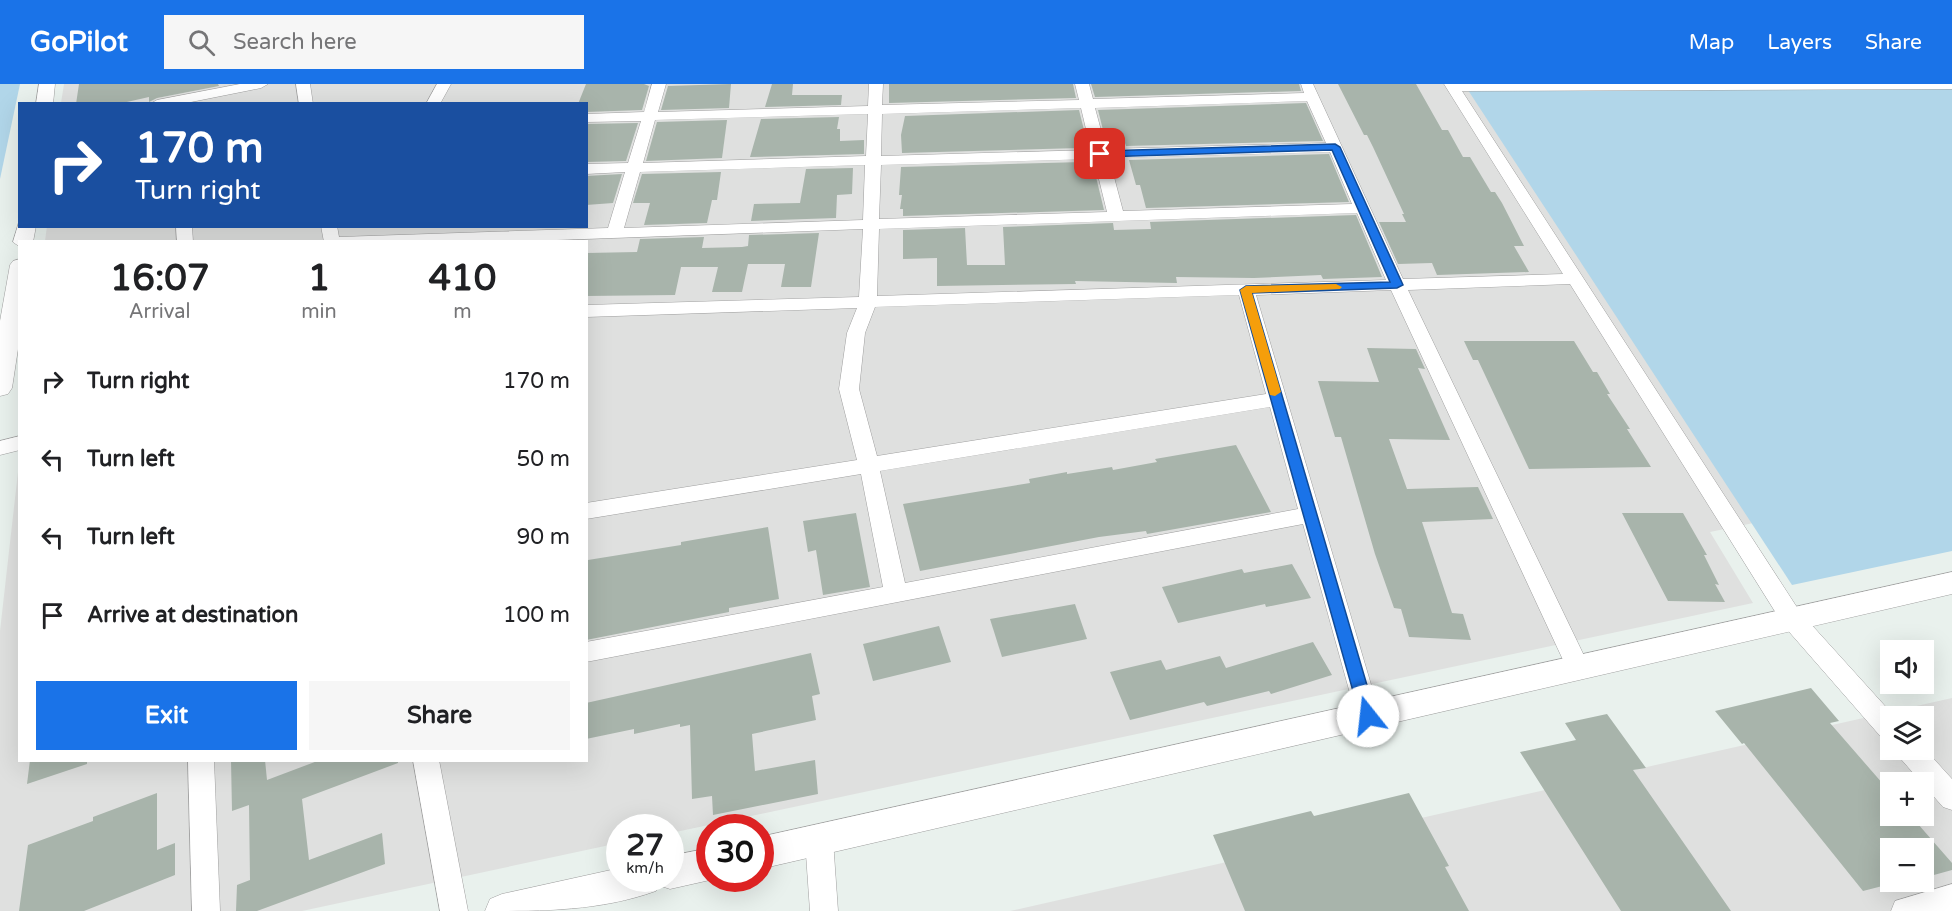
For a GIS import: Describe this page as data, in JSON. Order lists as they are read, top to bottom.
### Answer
{
  "page": {
    "header": "GoPilot",
    "search": "Search here",
    "nav": ["Map", "Layers", "Share"],
    "turn": ["170 m", "Turn right"],
    "eta": [
      "16:07",
      "Arrival",
      "1",
      "min",
      "410",
      "m"
    ],
    "list": [
      {
        "name": "Turn right",
        "value": "170 m"
      },
      {
        "name": "Turn left",
        "value": "50 m"
      },
      {
        "name": "Turn left",
        "value": "90 m"
      },
      {
        "name": "Arrive at destination",
        "value": "100 m"
      }
    ],
    "map_buttons": ["+", "−"],
    "buttons": ["Exit", "Share"],
    "speed": "27 km/h",
    "limit": "30"
  }
}
